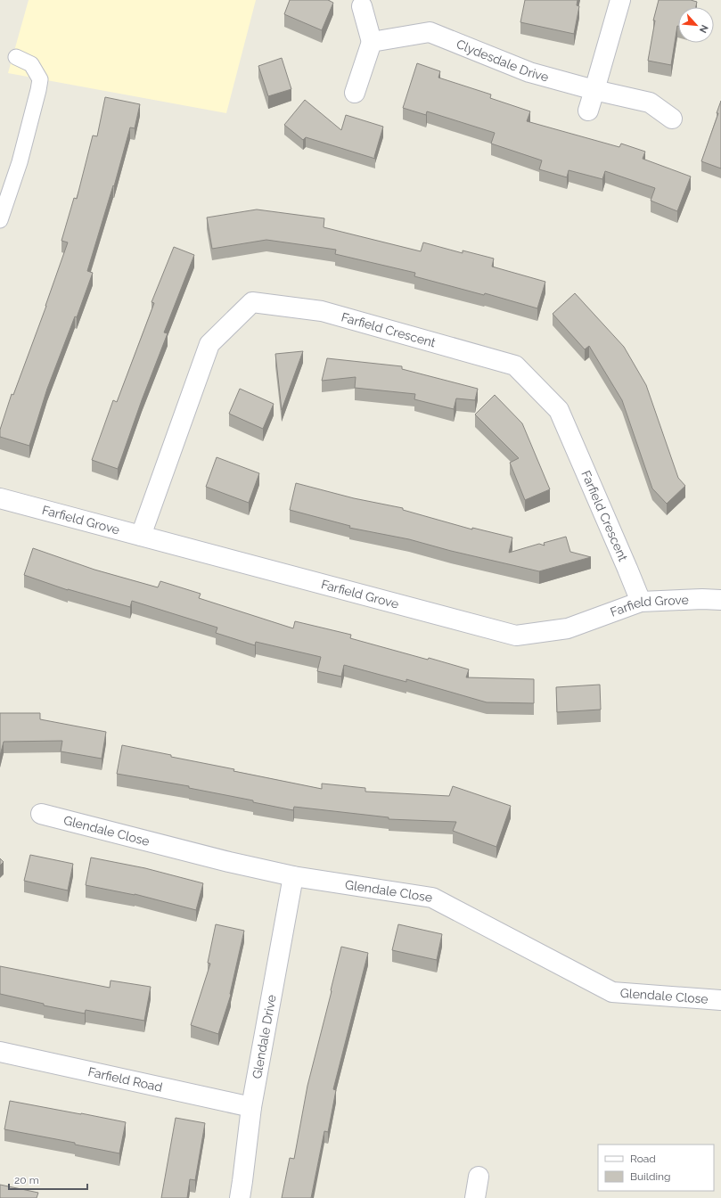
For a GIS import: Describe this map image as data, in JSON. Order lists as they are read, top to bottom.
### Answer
{
  "streets": {
    "street": [
      "Clydesdale Drive",
      "Farfield Crescent",
      "Farfield Grove",
      "Glendale Close",
      "Glendale Drive",
      "Farfield Road"
    ]
  },
  "crossings": [
    ["Farfield Crescent", "Farfield Grove"],
    ["Glendale Close", "Glendale Drive"],
    ["Glendale Drive", "Farfield Road"]
  ],
  "legend": ["Road", "Building"],
  "scale_bar": "20 m",
  "north": "bottom right"
}
